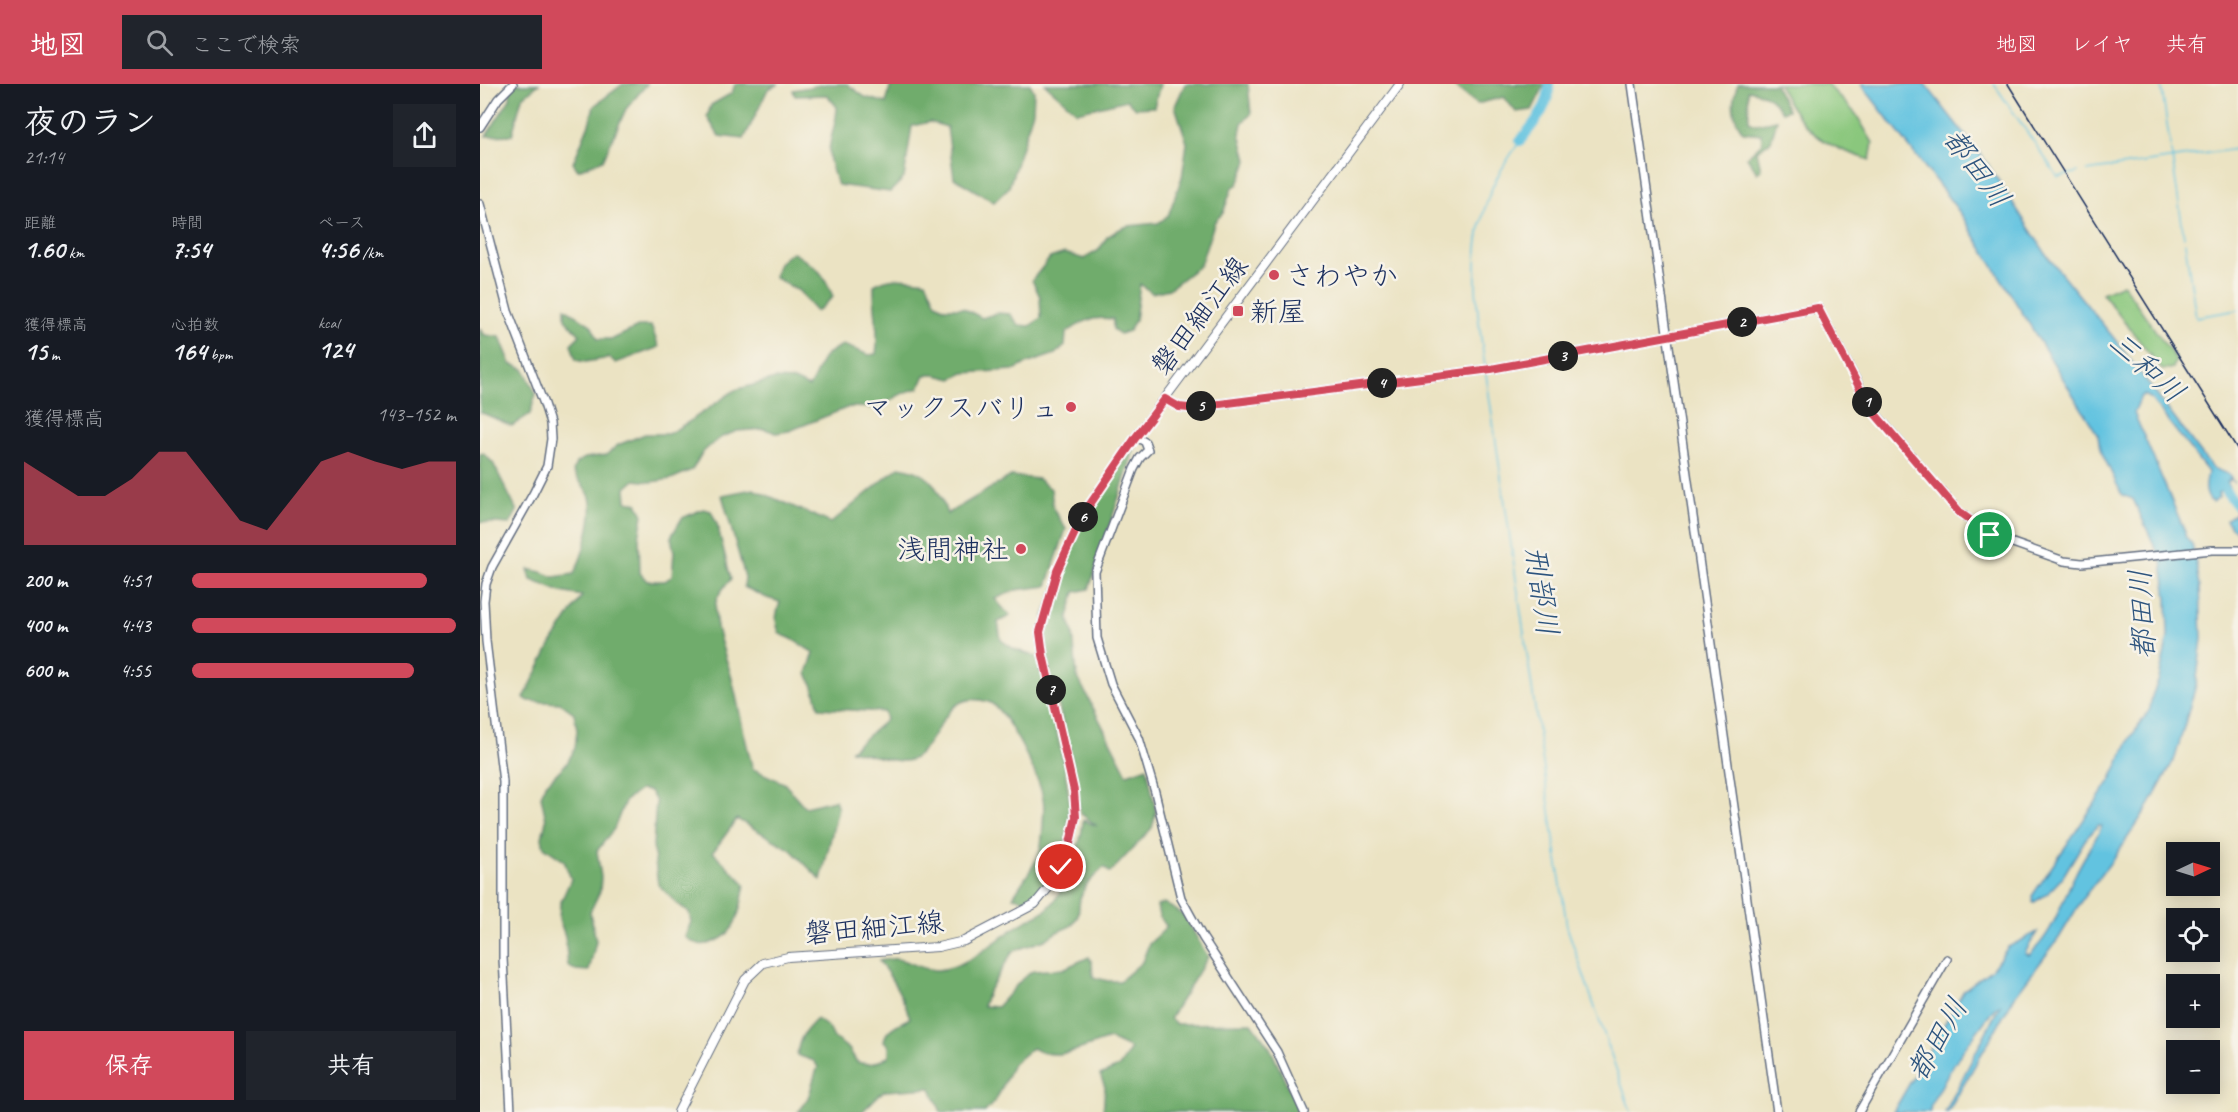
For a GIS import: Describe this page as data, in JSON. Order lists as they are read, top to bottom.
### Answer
{
  "streets": {
    "main road": ["磐田細江線"]
  },
  "water": ["都田川", "三和川", "刑部川"],
  "places": {
    "other": ["さわやか", "マックスバリュ", "浅間神社"],
    "transit": ["新屋"]
  },
  "north": "right",
  "page": {
    "header": "地図",
    "search": "ここで検索",
    "nav": ["地図", "レイヤ", "共有"],
    "heading": ["夜のラン", "21:14"],
    "stats": [
      ["距離", "1.60 km"],
      ["時間", "7:54"],
      ["ペース", "4:56 /km"],
      ["獲得標高", "15 m"],
      ["心拍数", "164 bpm"],
      ["kcal", "124"]
    ],
    "pins": [
      "2",
      "3",
      "4",
      "1",
      "5",
      "6",
      "7"
    ],
    "chart": ["獲得標高", "143–152 m"],
    "list": [
      {
        "name": "200 m",
        "note": "4:51"
      },
      {
        "name": "400 m",
        "note": "4:43"
      },
      {
        "name": "600 m",
        "note": "4:55"
      }
    ],
    "map_buttons": ["+", "−"],
    "buttons": ["保存", "共有"]
  }
}
